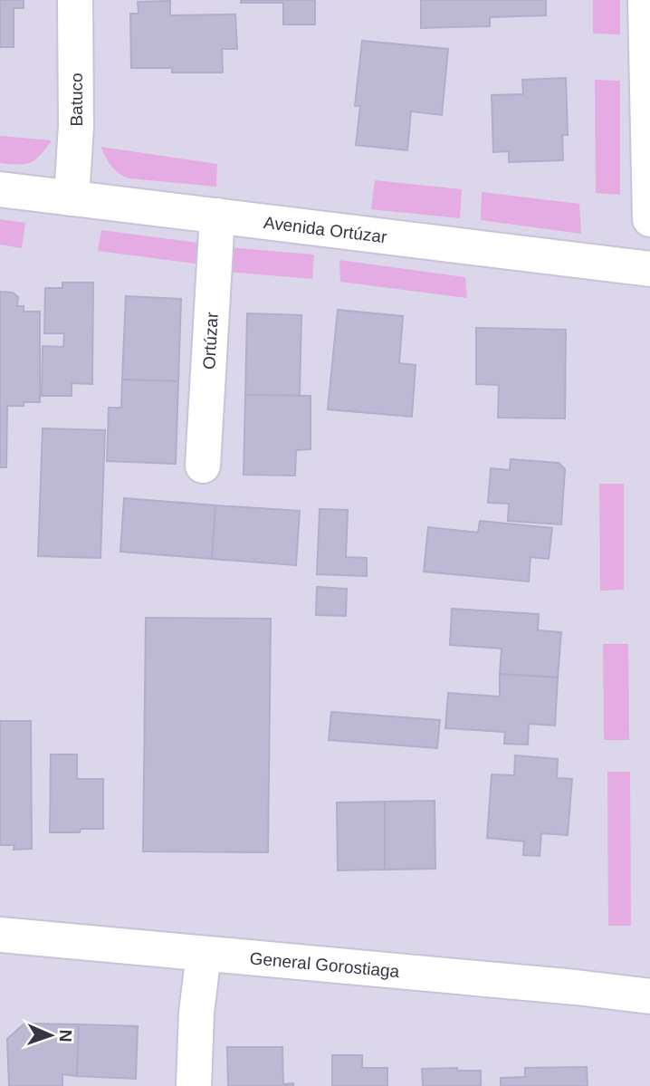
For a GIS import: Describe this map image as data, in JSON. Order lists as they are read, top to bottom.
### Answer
{
  "streets": {
    "street": [
      "Batuco",
      "Avenida Ortúzar",
      "Ortúzar",
      "General Gorostiaga"
    ]
  },
  "crossings": [
    ["Batuco", "Avenida Ortúzar"],
    ["Avenida Ortúzar", "Ortúzar"]
  ],
  "north": "right"
}
